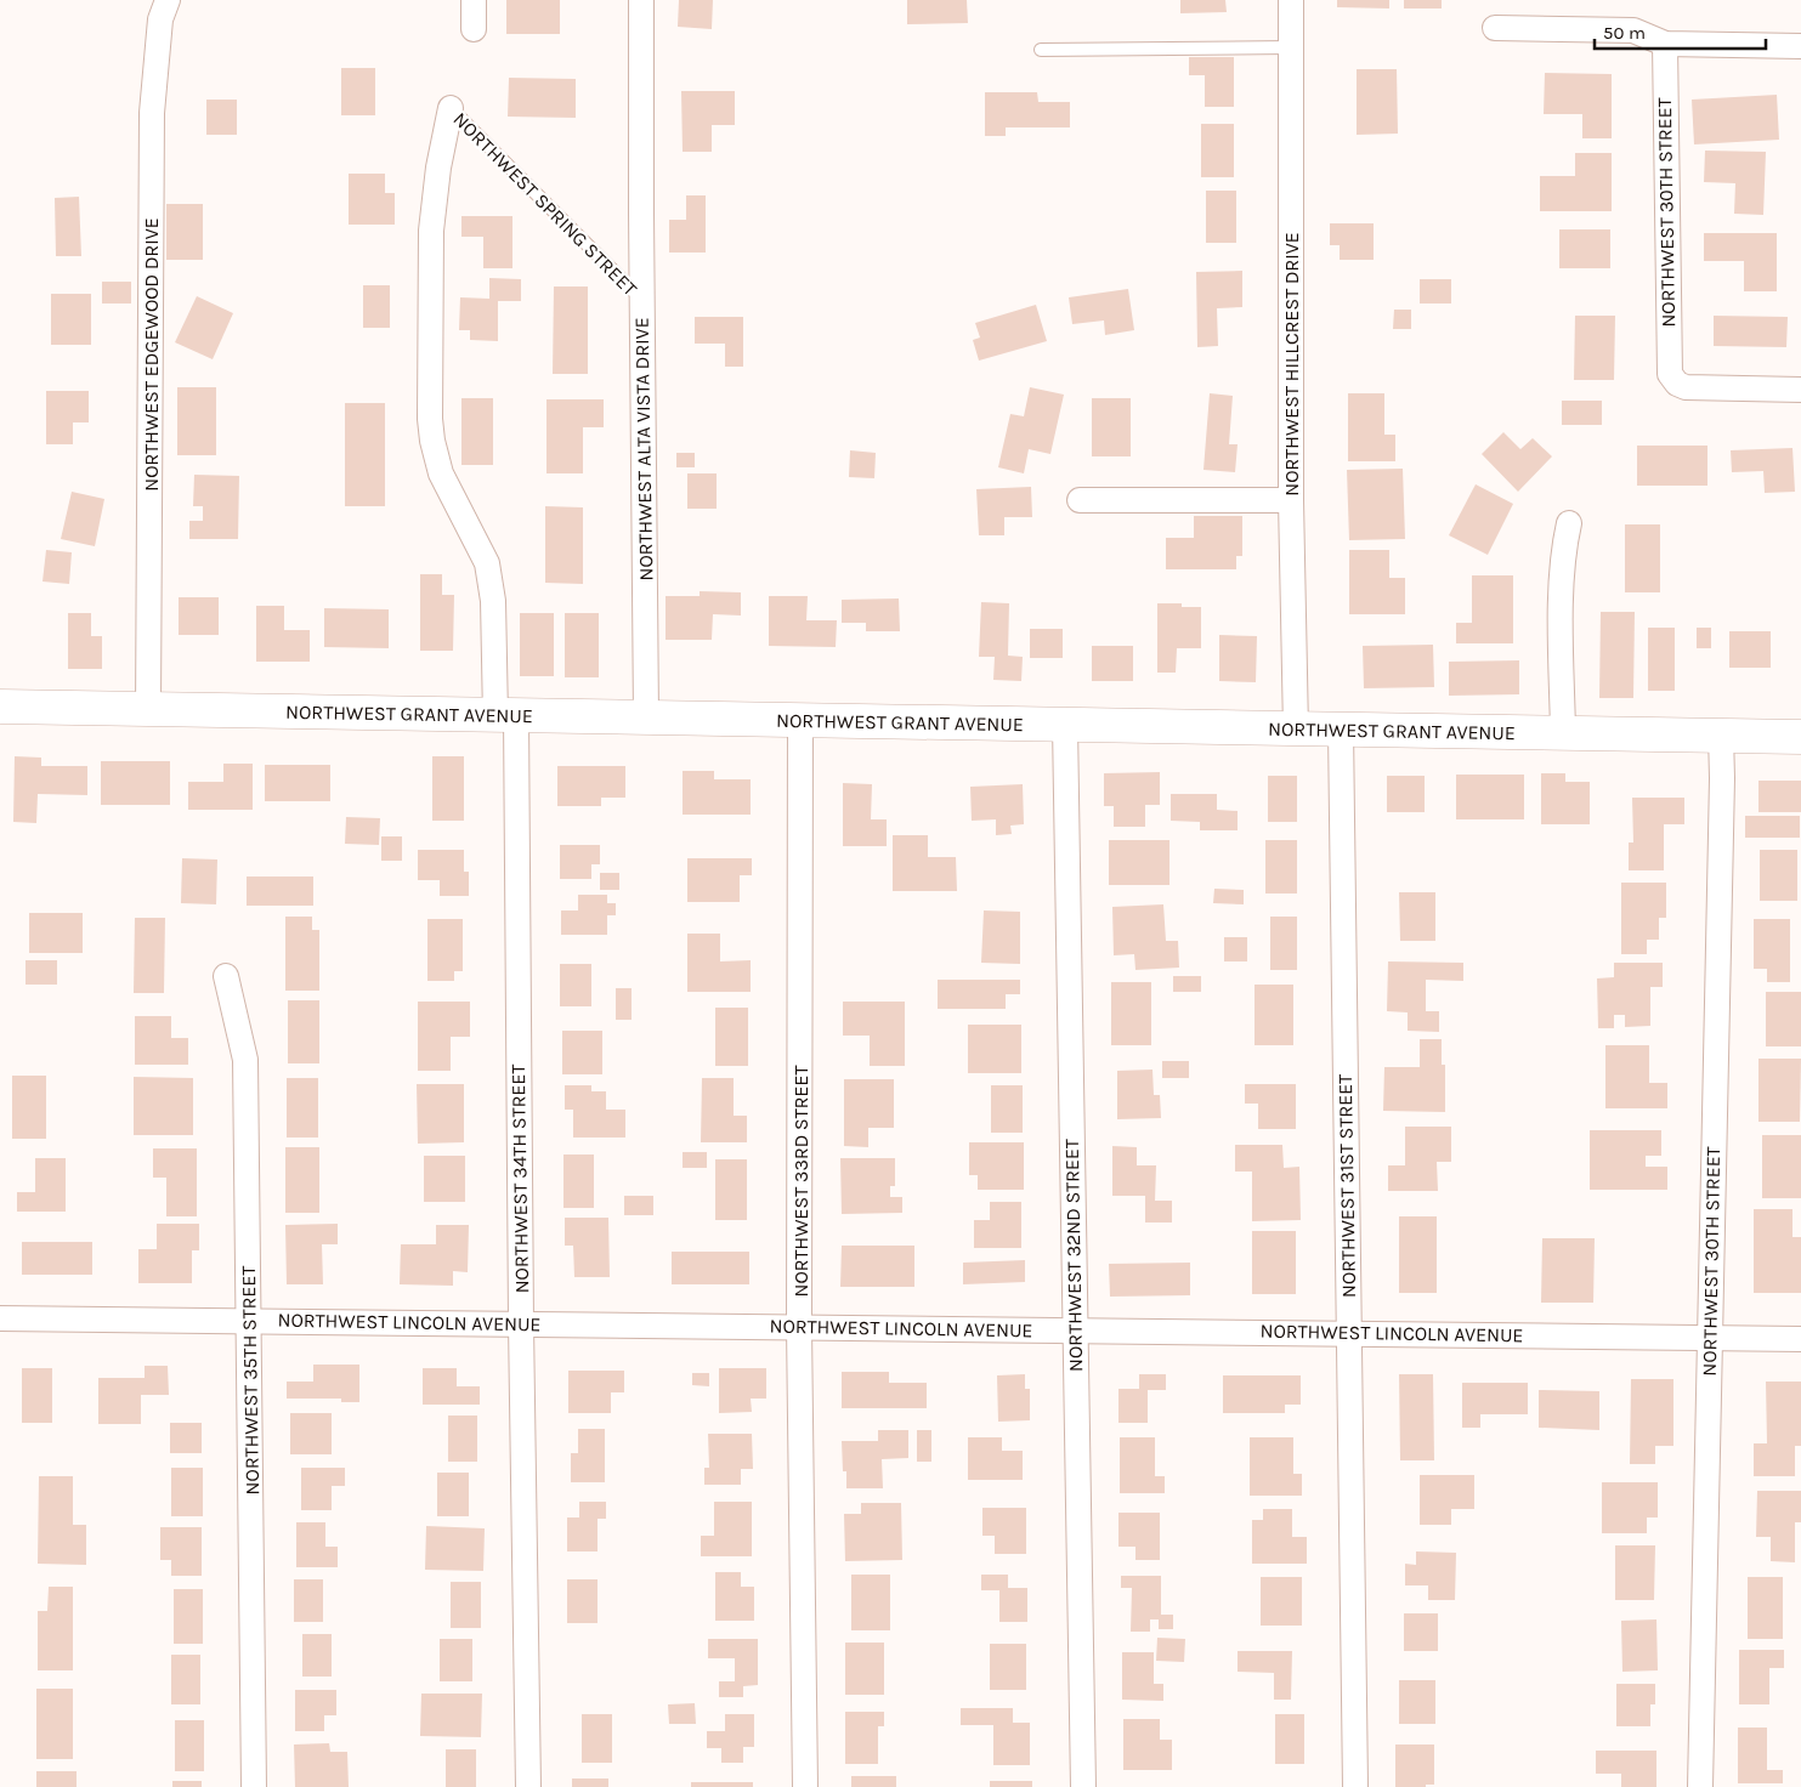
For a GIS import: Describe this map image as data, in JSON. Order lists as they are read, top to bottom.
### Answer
{
  "streets": {
    "street": [
      "NORTHWEST SPRING STREET",
      "NORTHWEST 30TH STREET",
      "NORTHWEST EDGEWOOD DRIVE",
      "NORTHWEST HILLCREST DRIVE",
      "NORTHWEST ALTA VISTA DRIVE",
      "NORTHWEST GRANT AVENUE",
      "NORTHWEST 34TH STREET",
      "NORTHWEST 33RD STREET",
      "NORTHWEST 31ST STREET",
      "NORTHWEST 32ND STREET",
      "NORTHWEST LINCOLN AVENUE",
      "NORTHWEST 35TH STREET"
    ]
  },
  "crossings": [
    ["NORTHWEST SPRING STREET", "NORTHWEST ALTA VISTA DRIVE"],
    ["NORTHWEST SPRING STREET", "NORTHWEST GRANT AVENUE"],
    ["NORTHWEST SPRING STREET", "NORTHWEST 34TH STREET"],
    ["NORTHWEST 30TH STREET", "NORTHWEST GRANT AVENUE"],
    ["NORTHWEST 30TH STREET", "NORTHWEST LINCOLN AVENUE"],
    ["NORTHWEST EDGEWOOD DRIVE", "NORTHWEST GRANT AVENUE"],
    ["NORTHWEST HILLCREST DRIVE", "NORTHWEST GRANT AVENUE"],
    ["NORTHWEST ALTA VISTA DRIVE", "NORTHWEST GRANT AVENUE"],
    ["NORTHWEST GRANT AVENUE", "NORTHWEST 34TH STREET"],
    ["NORTHWEST GRANT AVENUE", "NORTHWEST 33RD STREET"],
    ["NORTHWEST GRANT AVENUE", "NORTHWEST 31ST STREET"],
    ["NORTHWEST GRANT AVENUE", "NORTHWEST 32ND STREET"],
    ["NORTHWEST 34TH STREET", "NORTHWEST LINCOLN AVENUE"],
    ["NORTHWEST 33RD STREET", "NORTHWEST LINCOLN AVENUE"],
    ["NORTHWEST 31ST STREET", "NORTHWEST LINCOLN AVENUE"],
    ["NORTHWEST 32ND STREET", "NORTHWEST LINCOLN AVENUE"],
    ["NORTHWEST LINCOLN AVENUE", "NORTHWEST 35TH STREET"]
  ],
  "scale_bar": "50 m"
}
